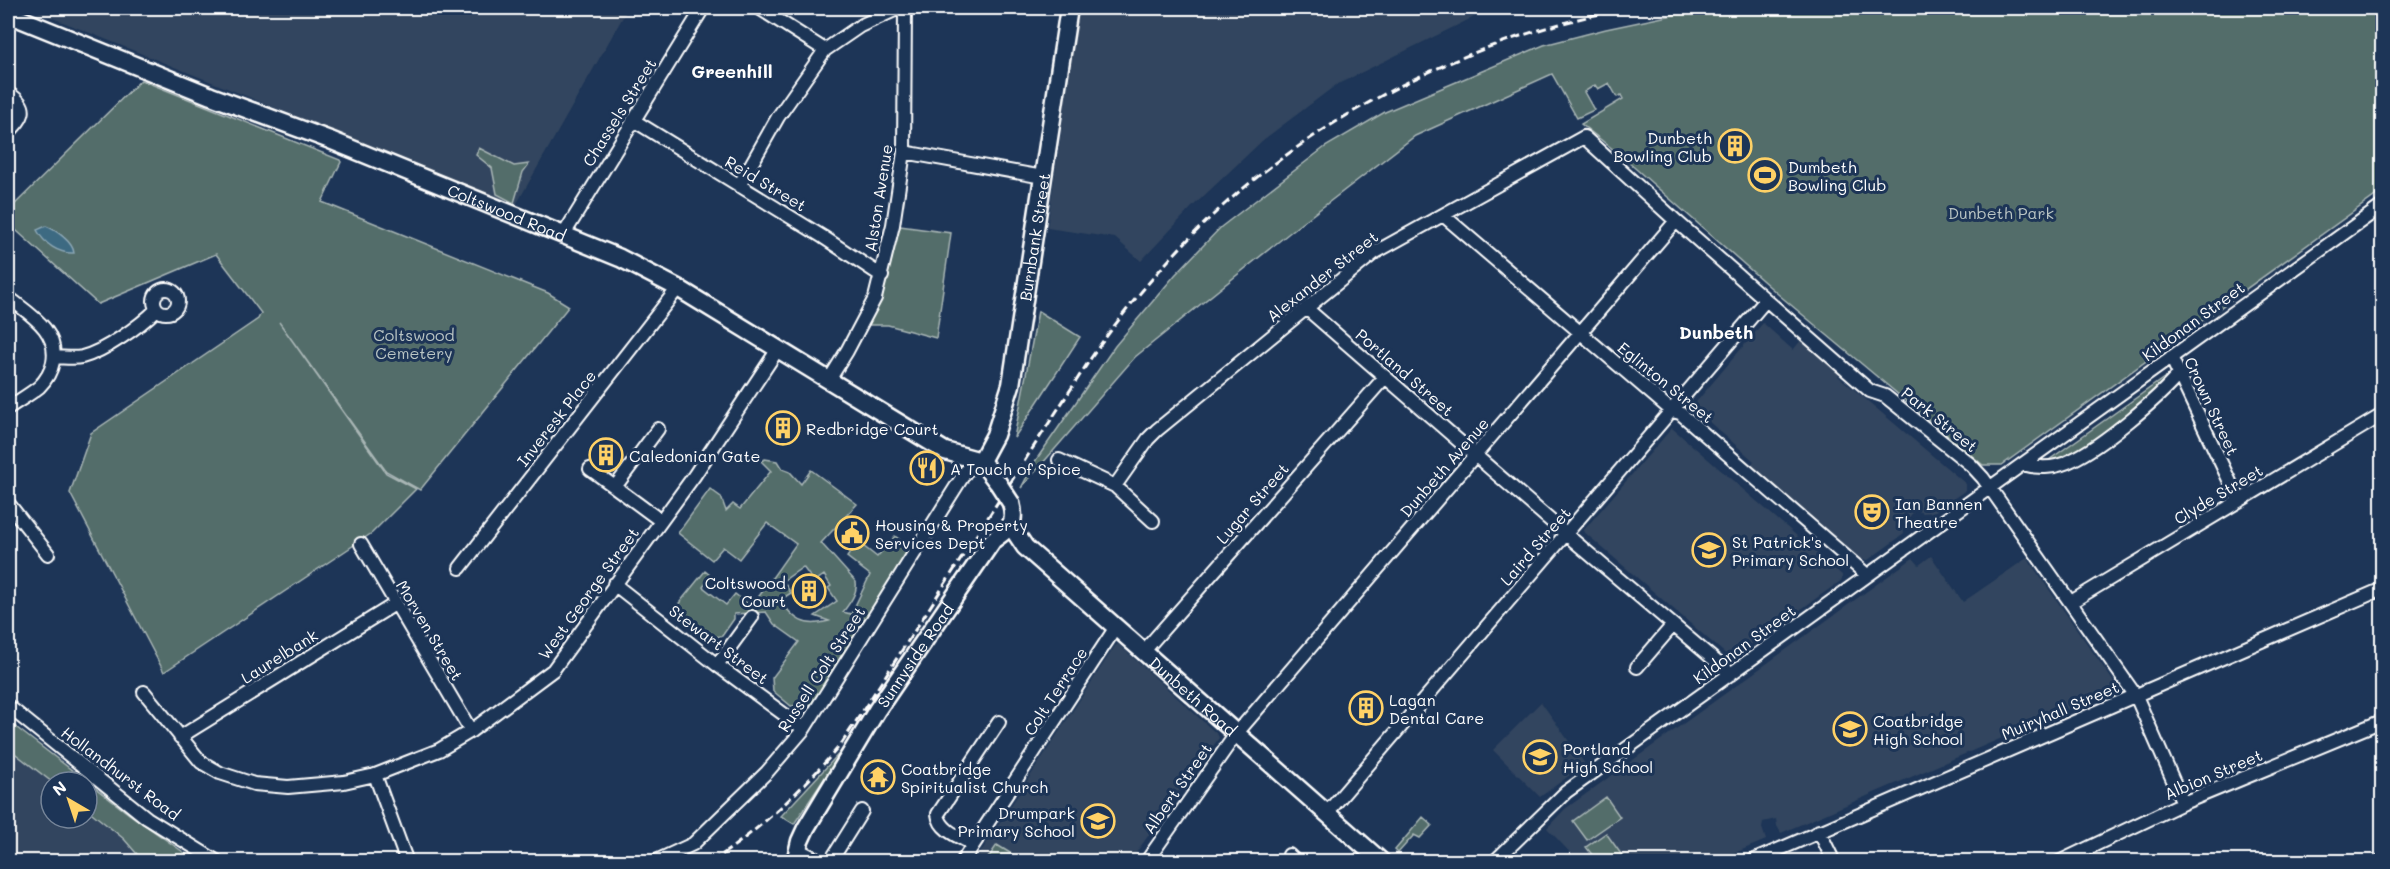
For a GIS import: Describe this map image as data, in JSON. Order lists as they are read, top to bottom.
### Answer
{
  "streets": {
    "main road": [
      "Coltswood Road",
      "Burnbank Street",
      "Sunnyside Road",
      "Dunbeth Road"
    ],
    "street": [
      "Chassels Street",
      "Reid Street",
      "Alston Avenue",
      "Alexander Street",
      "Kildonan Street",
      "Portland Street",
      "Eglinton Street",
      "Crown Street",
      "Inveresk Place",
      "Park Street",
      "Dunbeth Avenue",
      "Clyde Street",
      "Lugar Street",
      "Laird Street",
      "West George Street",
      "Morven Street",
      "Stewart Street",
      "Laurelbank",
      "Russell Colt Street",
      "Colt Terrace",
      "Muiryhall Street",
      "Hollandhurst Road",
      "Albion Street",
      "Albert Street"
    ]
  },
  "crossings": [
    ["Chassels Street", "Reid Street"],
    ["Chassels Street", "Coltswood Road"],
    ["Reid Street", "Alston Avenue"],
    ["Alston Avenue", "Coltswood Road"],
    ["Coltswood Road", "Burnbank Street"],
    ["Coltswood Road", "Inveresk Place"],
    ["Coltswood Road", "West George Street"],
    ["Coltswood Road", "Russell Colt Street"],
    ["Burnbank Street", "Russell Colt Street"],
    ["Alexander Street", "Portland Street"],
    ["Alexander Street", "Eglinton Street"],
    ["Alexander Street", "Park Street"],
    ["Kildonan Street", "Portland Street"],
    ["Kildonan Street", "Eglinton Street"],
    ["Kildonan Street", "Crown Street"],
    ["Kildonan Street", "Park Street"],
    ["Portland Street", "Dunbeth Avenue"],
    ["Portland Street", "Lugar Street"],
    ["Portland Street", "Laird Street"],
    ["Eglinton Street", "Dunbeth Avenue"],
    ["Eglinton Street", "Laird Street"],
    ["Crown Street", "Clyde Street"],
    ["Park Street", "Dunbeth Avenue"],
    ["Park Street", "Clyde Street"],
    ["Park Street", "Laird Street"],
    ["Park Street", "Muiryhall Street"],
    ["Park Street", "Albion Street"],
    ["Dunbeth Avenue", "Dunbeth Road"],
    ["Dunbeth Avenue", "Albert Street"],
    ["Lugar Street", "Dunbeth Road"],
    ["Laird Street", "Dunbeth Road"],
    ["West George Street", "Morven Street"],
    ["West George Street", "Stewart Street"],
    ["West George Street", "Laurelbank"],
    ["Morven Street", "Laurelbank"],
    ["Stewart Street", "Russell Colt Street"],
    ["Sunnyside Road", "Dunbeth Road"],
    ["Colt Terrace", "Dunbeth Road"],
    ["Dunbeth Road", "Albert Street"]
  ],
  "districts": ["Greenhill", "Dunbeth"],
  "parks": ["Dunbeth Park", "Coltswood Cemetery"],
  "places": {
    "building": [
      "Dunbeth Bowling Club",
      "Redbridge Court",
      "Caledonian Gate",
      "Coltswood Court",
      "Lagan Dental Care"
    ],
    "sports": ["Dumbeth Bowling Club"],
    "restaurant": ["A Touch of Spice"],
    "theatre": ["Ian Bannen Theatre"],
    "public building": ["Housing & Property Services Dept"],
    "school or university": [
      "St Patrick's Primary School",
      "Coatbridge High School",
      "Portland High School",
      "Drumpark Primary School"
    ],
    "temple": ["Coatbridge Spiritualist Church"]
  },
  "north": "top left"
}
